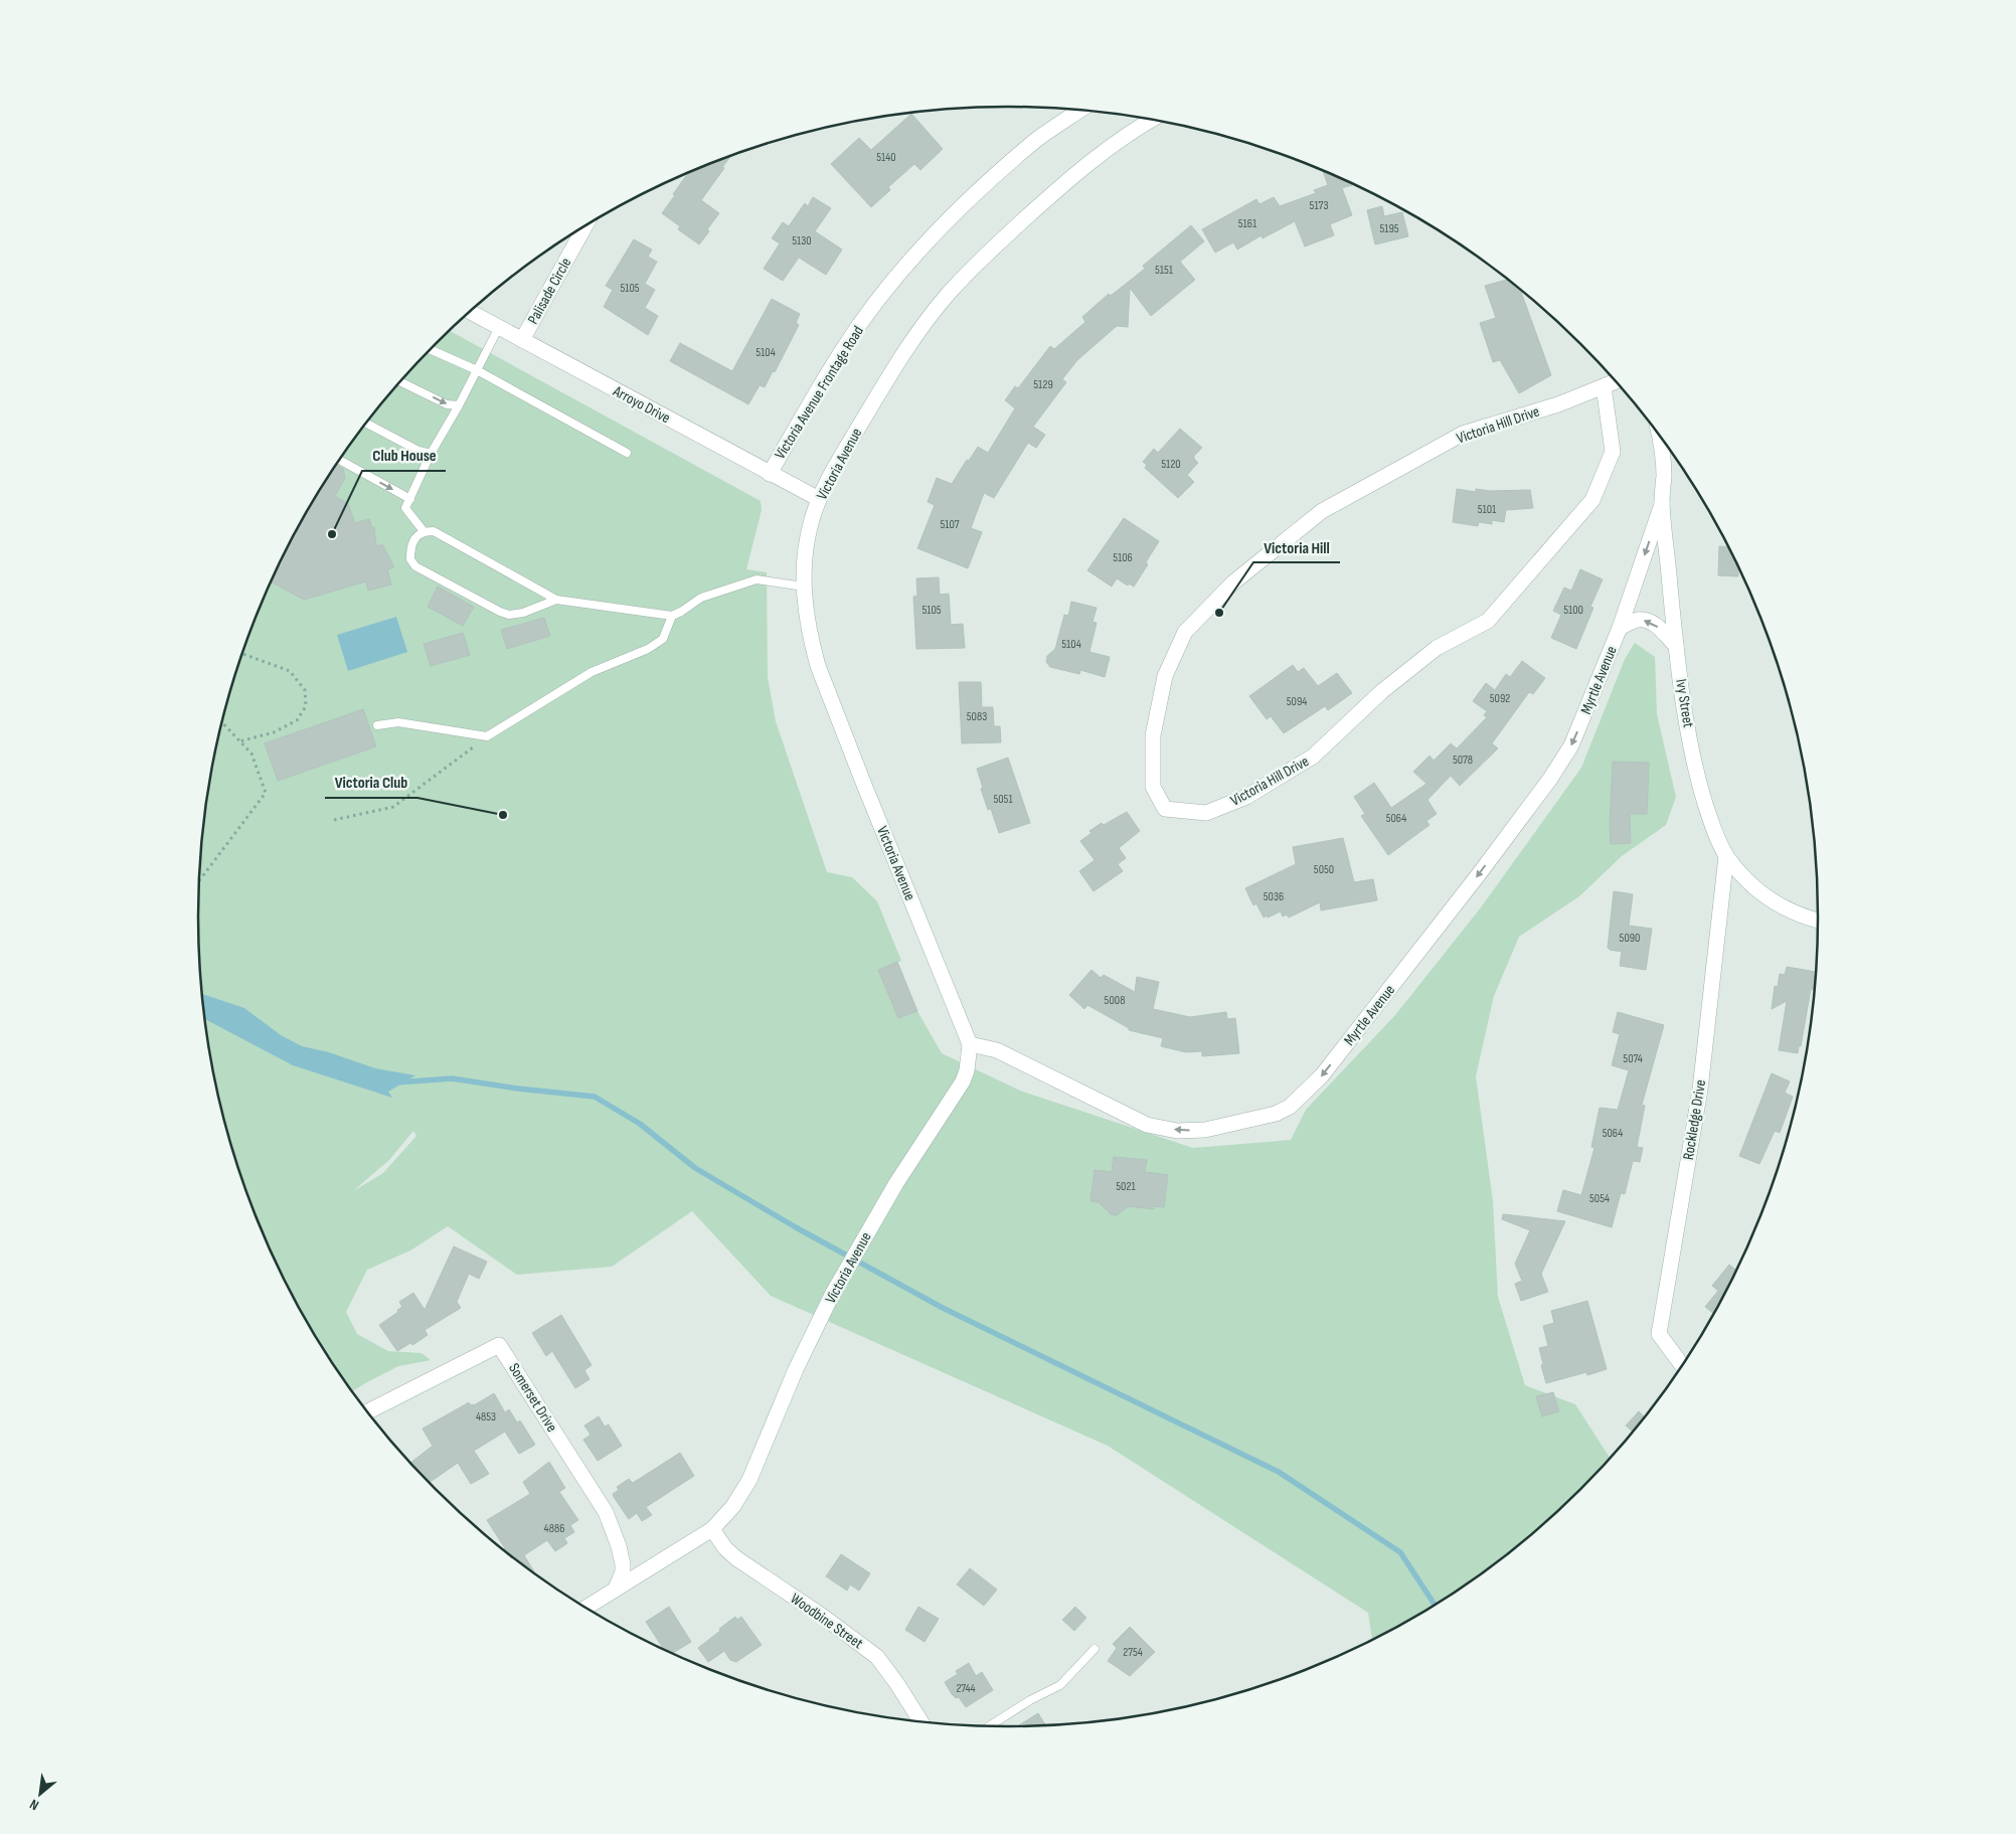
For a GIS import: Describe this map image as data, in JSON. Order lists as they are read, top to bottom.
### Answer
{
  "streets": {
    "street": [
      "Palisade Circle",
      "Victoria Avenue Frontage Road",
      "Arroyo Drive",
      "Victoria Hill Drive",
      "Victoria Avenue",
      "Myrtle Avenue",
      "Ivy Street",
      "Rockledge Drive",
      "Somerset Drive",
      "Woodbine Street"
    ]
  },
  "crossings": [
    ["Palisade Circle", "Arroyo Drive"],
    ["Victoria Avenue Frontage Road", "Arroyo Drive"],
    ["Arroyo Drive", "Victoria Avenue"],
    ["Victoria Avenue", "Myrtle Avenue"],
    ["Victoria Avenue", "Somerset Drive"],
    ["Victoria Avenue", "Woodbine Street"],
    ["Myrtle Avenue", "Ivy Street"],
    ["Ivy Street", "Rockledge Drive"]
  ],
  "one_way": ["Myrtle Avenue"],
  "places": ["Club House", "Victoria Hill", "Victoria Club"],
  "house_numbers": [
    "5140",
    "5173",
    "5161",
    "5195",
    "5130",
    "5151",
    "5105",
    "5104",
    "5129",
    "5120",
    "5101",
    "5107",
    "5106",
    "5105",
    "5100",
    "5104",
    "5092",
    "5094",
    "5083",
    "5078",
    "5051",
    "5064",
    "5050",
    "5036",
    "5090",
    "5008",
    "5074",
    "5064",
    "5021",
    "5054",
    "4853",
    "4886",
    "2754",
    "2744"
  ],
  "north": "bottom left"
}
